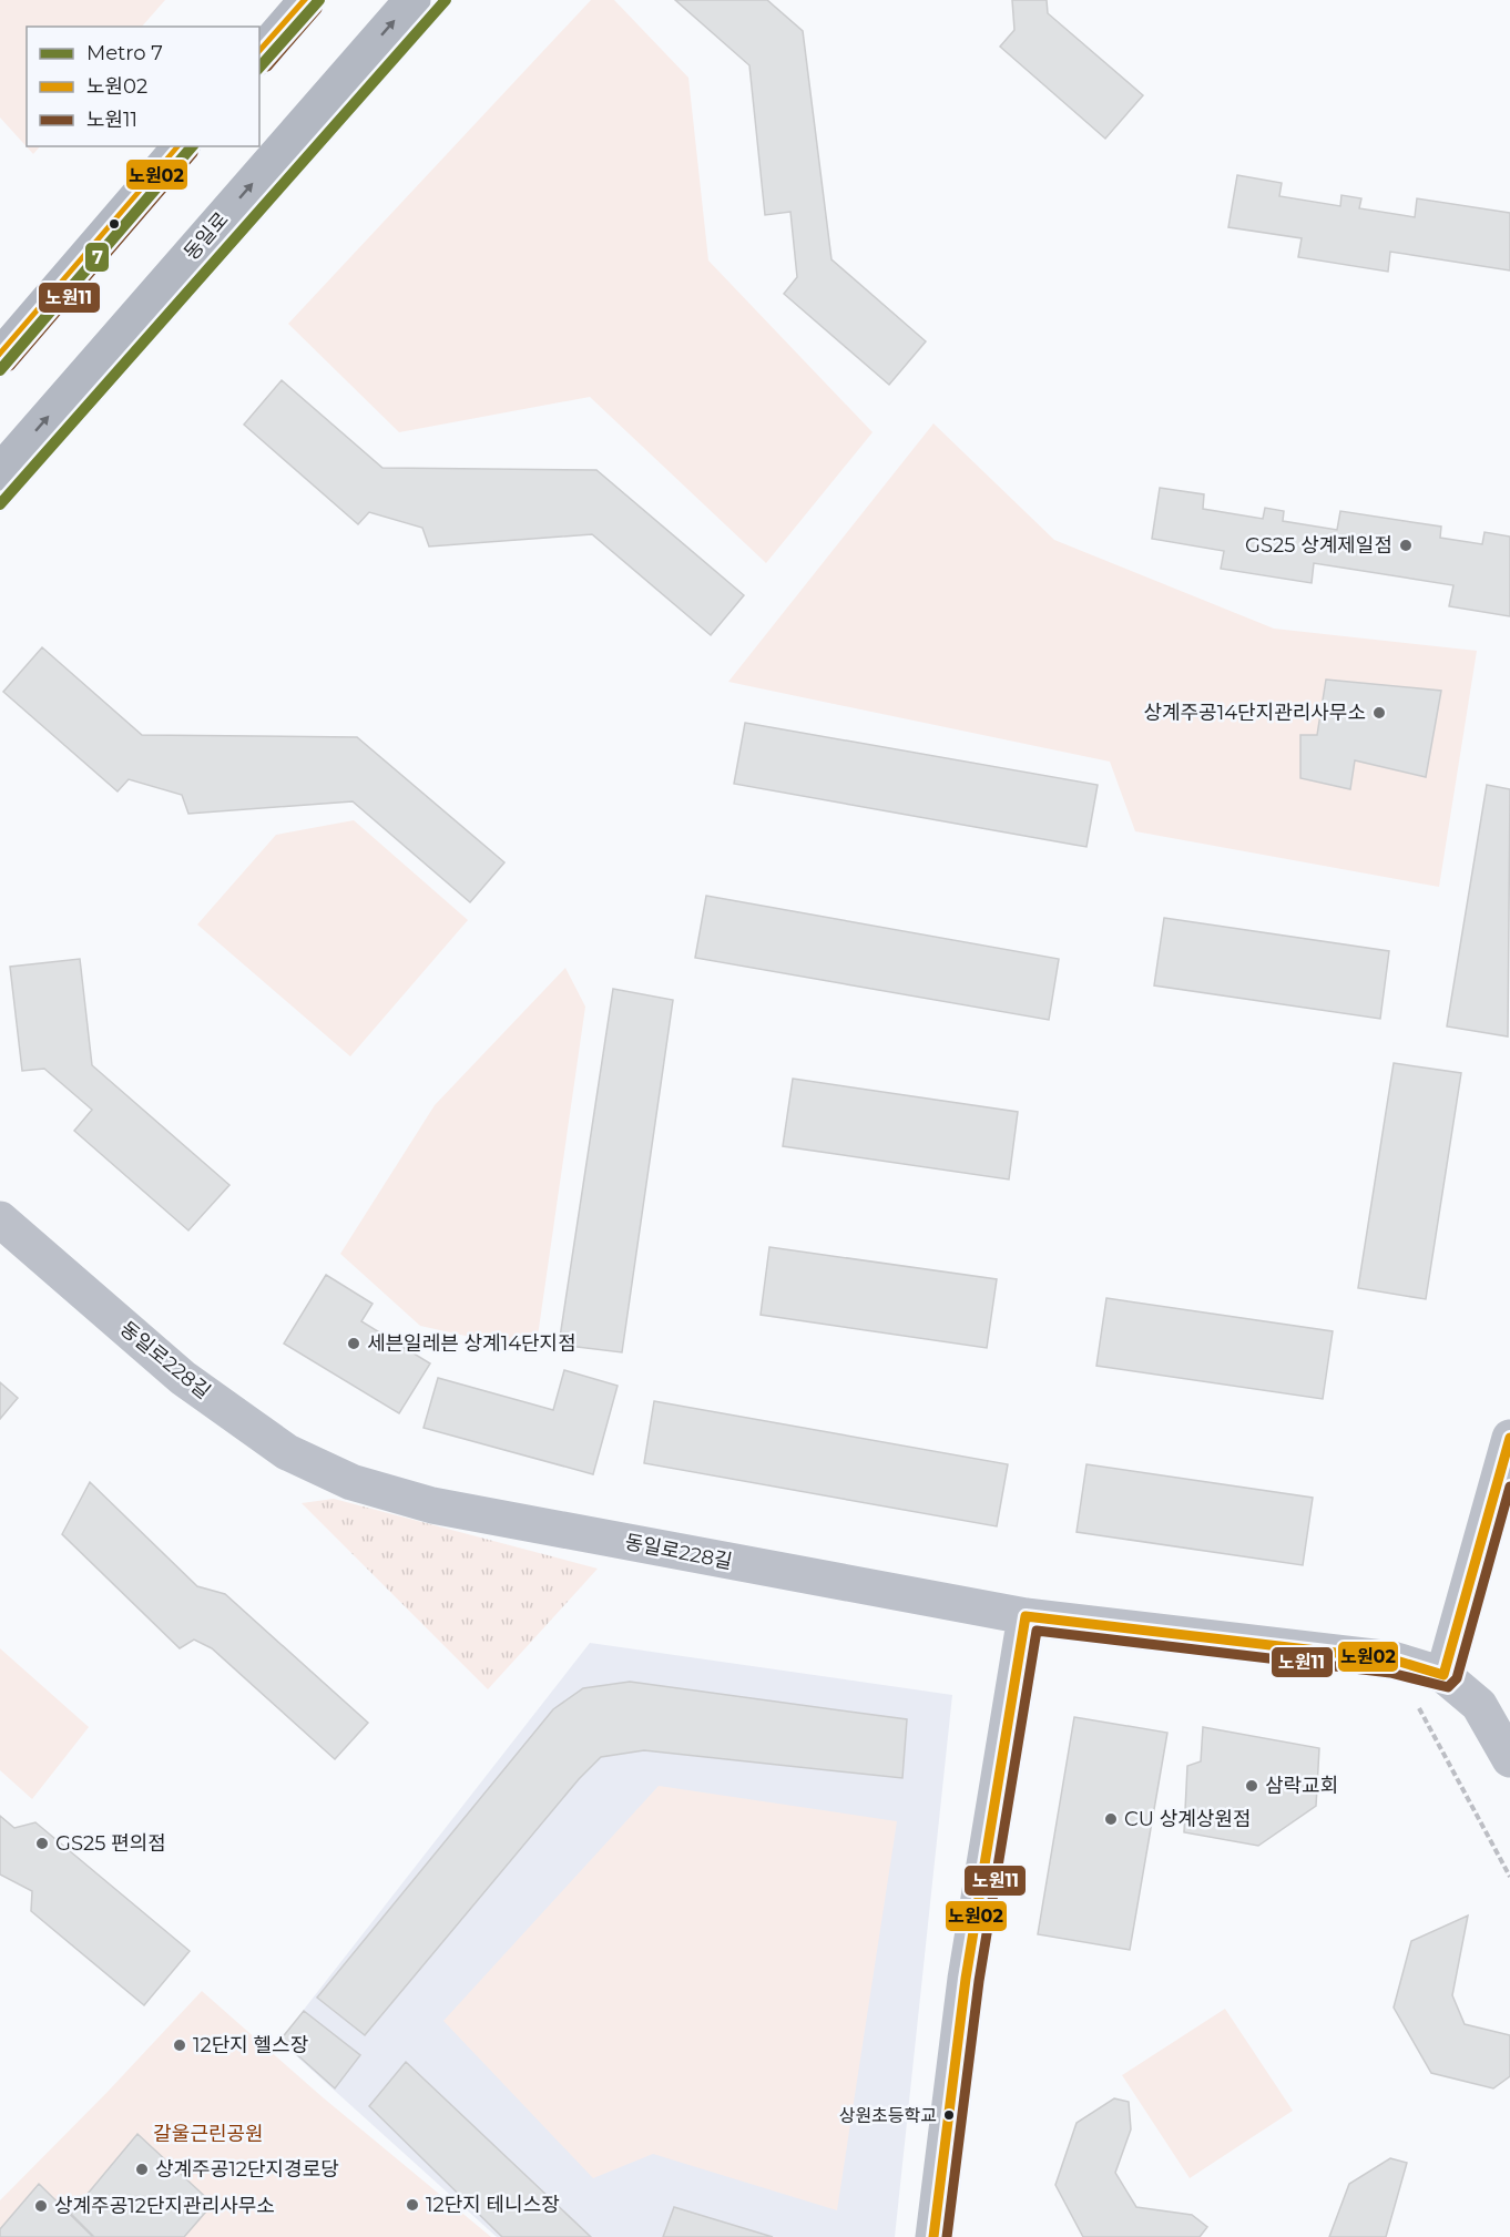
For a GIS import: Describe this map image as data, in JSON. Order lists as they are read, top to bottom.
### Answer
{
  "streets": {
    "main road": ["동일로"],
    "street": ["동일로228길"]
  },
  "parks": ["갈울근린공원"],
  "places": [
    "GS25 상계제일점",
    "상계주공14단지관리사무소",
    "세븐일레븐 상계14단지점",
    "삼락교회",
    "CU 상계상원점",
    "GS25 편의점",
    "12단지 헬스장",
    "상원초등학교",
    "상계주공12단지경로당",
    "12단지 테니스장",
    "상계주공12단지관리사무소"
  ],
  "lines": ["metro line 7", "transit line 노원02", "transit line 노원11"],
  "legend": ["Metro 7", "노원02", "노원11"]
}
